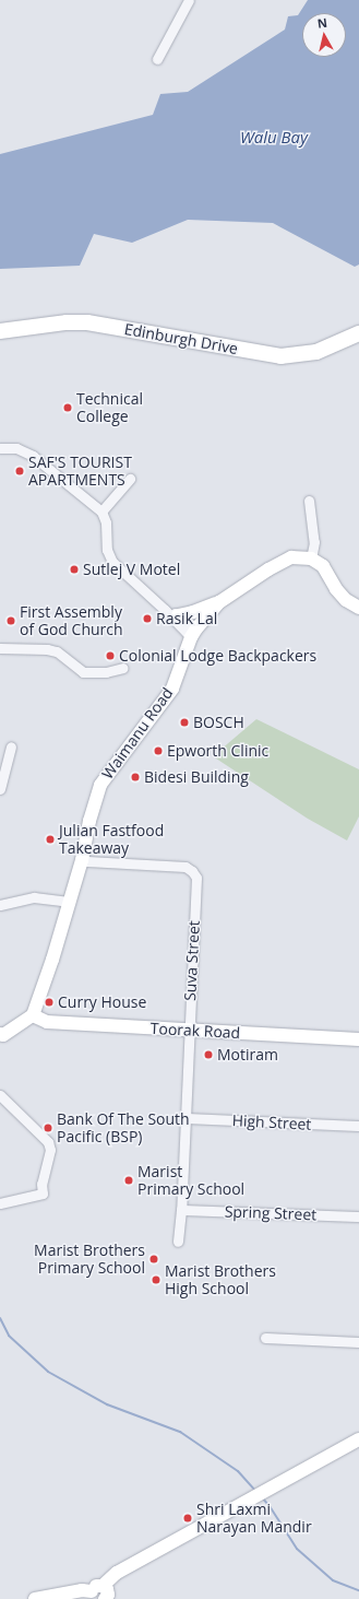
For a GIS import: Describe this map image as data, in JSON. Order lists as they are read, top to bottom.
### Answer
{
  "streets": {
    "highway": ["Edinburgh Drive"],
    "main road": ["Waimanu Road", "Toorak Road"],
    "street": ["Suva Street", "High Street", "Spring Street"]
  },
  "crossings": [
    ["Waimanu Road", "Suva Street"],
    ["Waimanu Road", "Toorak Road"],
    ["Suva Street", "Toorak Road"],
    ["Suva Street", "High Street"],
    ["Suva Street", "Spring Street"]
  ],
  "water": ["Walu Bay"],
  "places": [
    "Technical College",
    "SAF'S TOURIST APARTMENTS",
    "Sutlej V Motel",
    "Rasik Lal",
    "First Assembly of God Church",
    "Colonial Lodge Backpackers",
    "BOSCH",
    "Epworth Clinic",
    "Bidesi Building",
    "Julian Fastfood Takeaway",
    "Curry House",
    "Motiram",
    "Bank Of The South Pacific (BSP)",
    "Marist Primary School",
    "Marist Brothers Primary School",
    "Marist Brothers High School",
    "Shri Laxmi Narayan Mandir"
  ],
  "north": "top"
}
